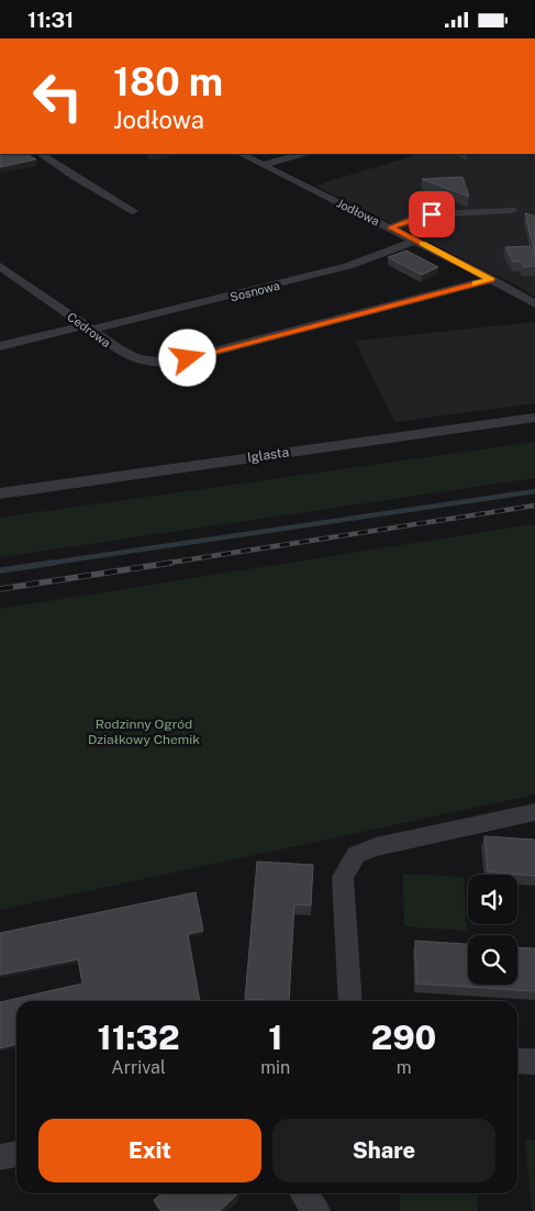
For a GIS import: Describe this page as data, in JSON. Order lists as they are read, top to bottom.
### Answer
{
  "streets": {
    "street": [
      "Jodłowa",
      "Sosnowa",
      "Cedrowa",
      "Iglasta"
    ]
  },
  "crossings": [
    ["Jodłowa", "Sosnowa"],
    ["Jodłowa", "Cedrowa"],
    ["Sosnowa", "Cedrowa"]
  ],
  "parks": ["Rodzinny Ogród Działkowy Chemik"],
  "page": {
    "status": "11:31",
    "turn": ["180 m", "Jodłowa"],
    "eta": [
      "11:32",
      "Arrival",
      "1",
      "min",
      "290",
      "m"
    ],
    "buttons": ["Exit", "Share"]
  }
}
